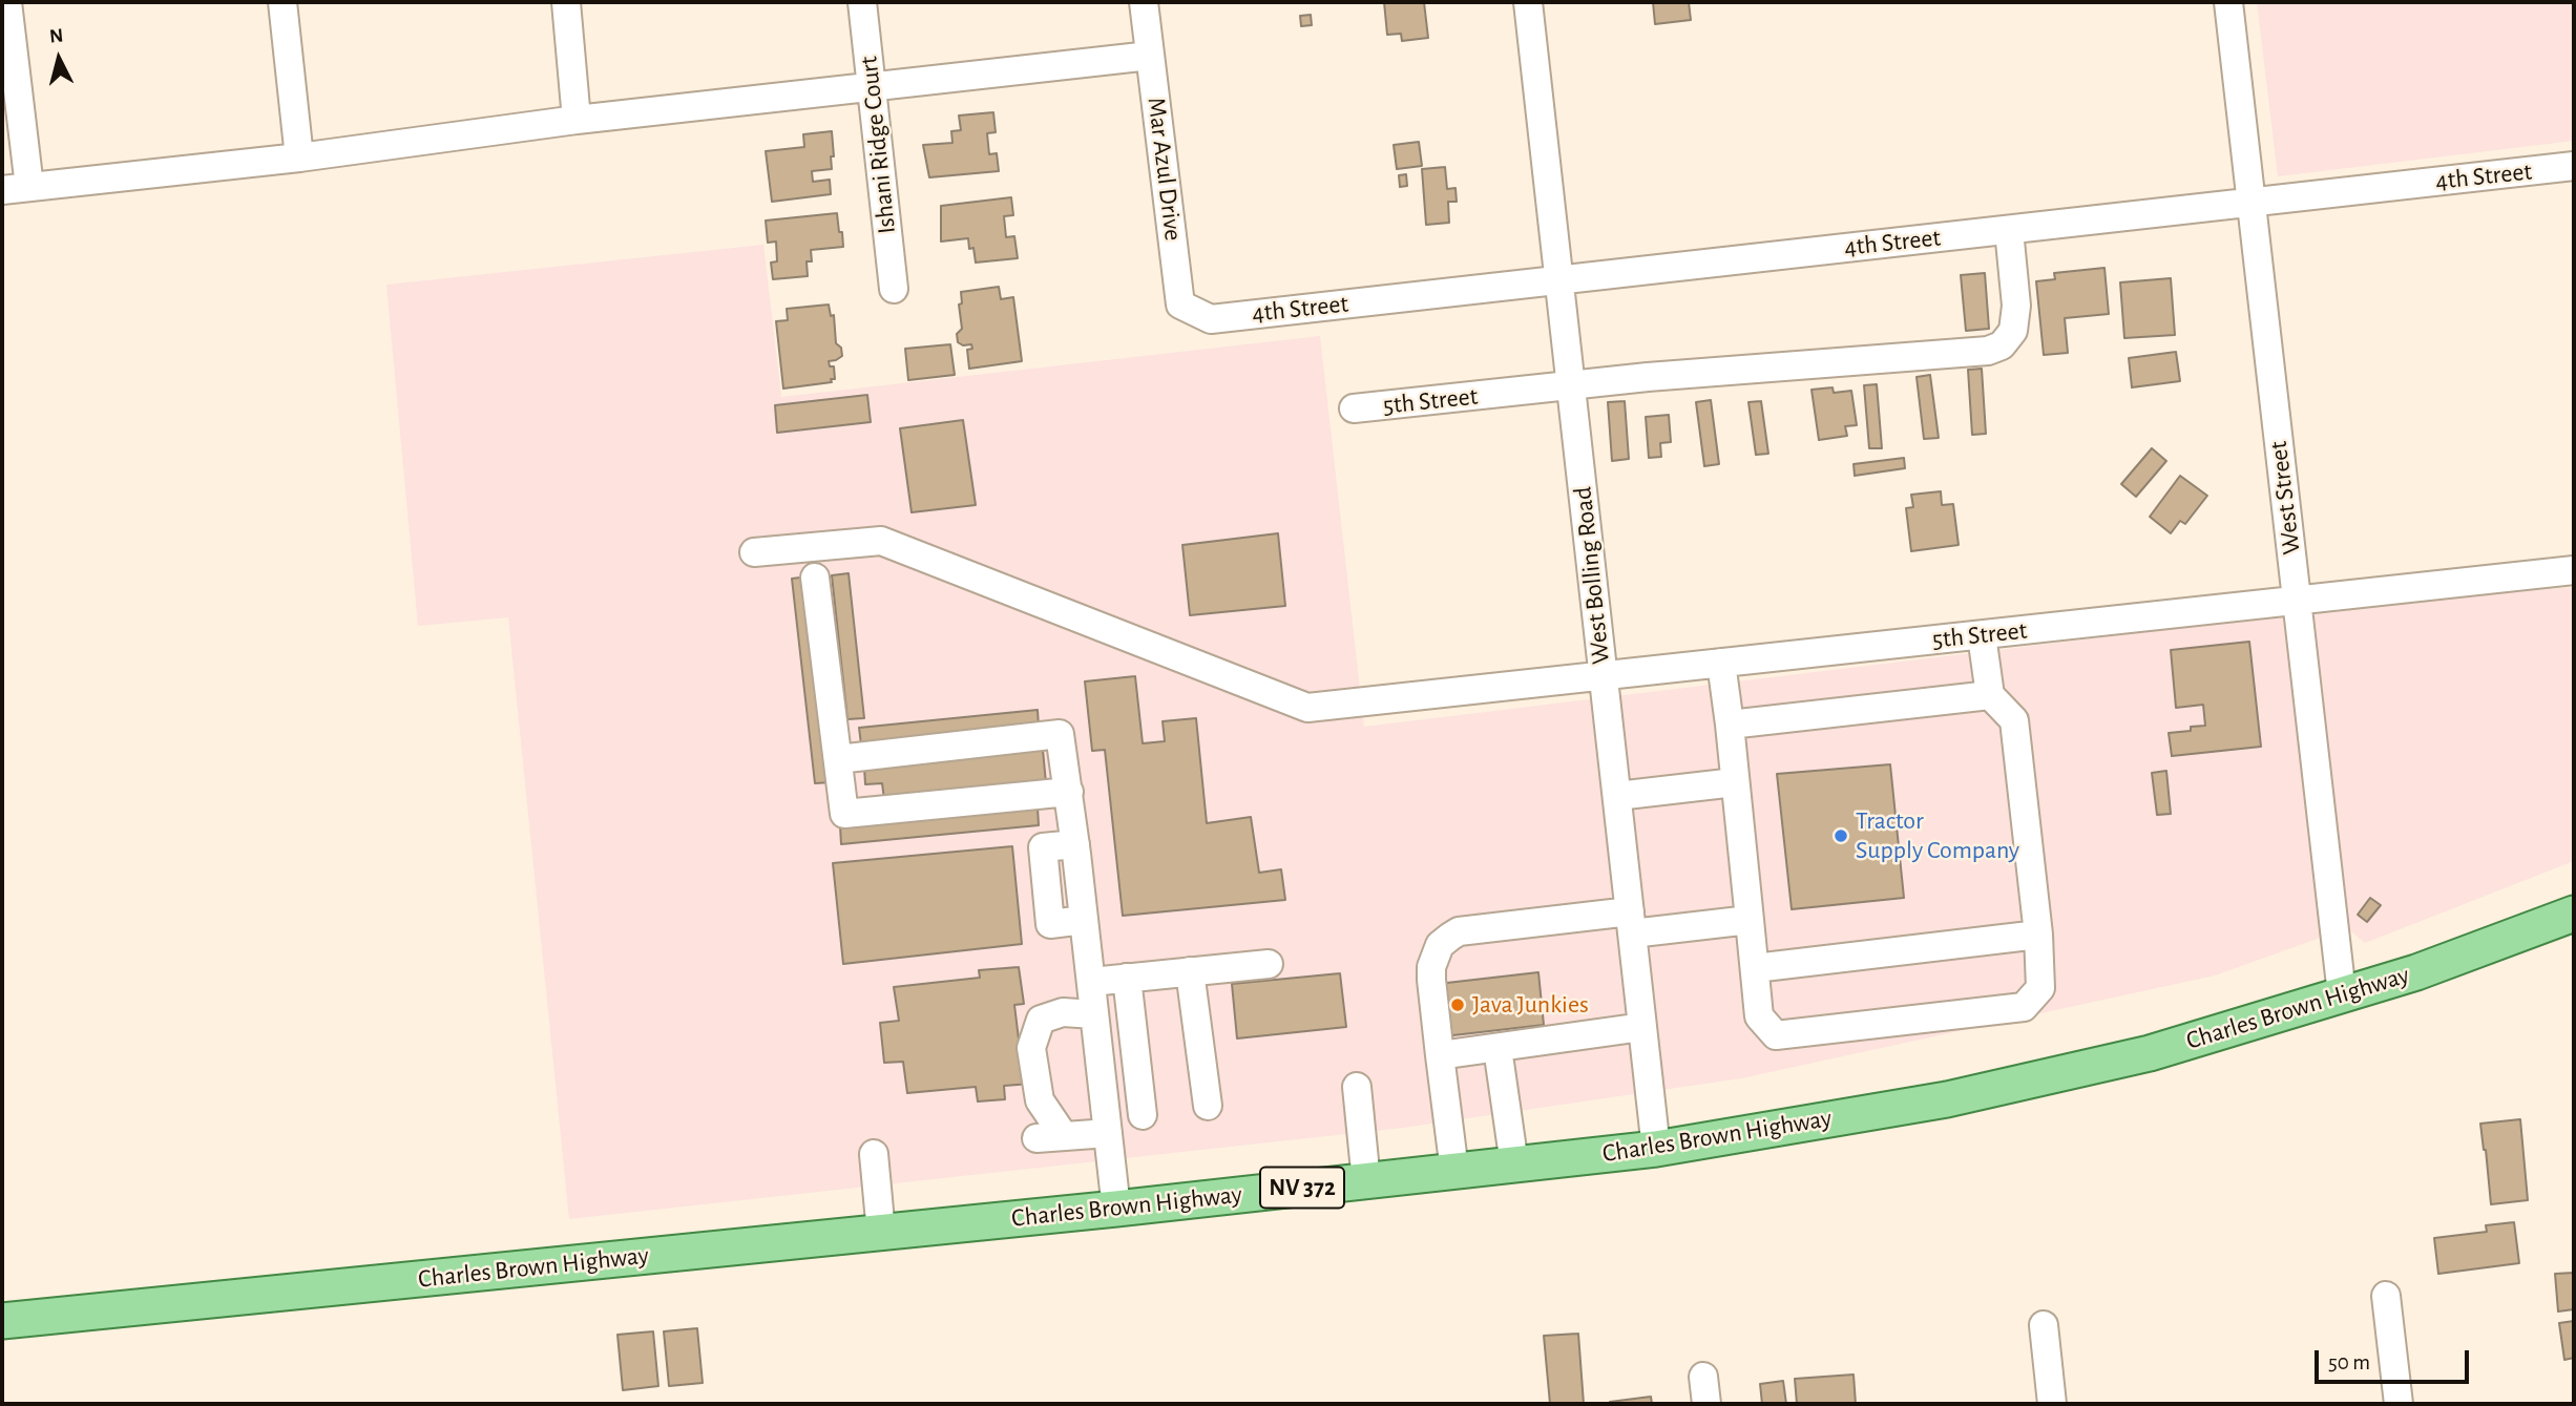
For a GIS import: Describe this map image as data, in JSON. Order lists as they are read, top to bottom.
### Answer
{
  "streets": {
    "main road": ["Charles Brown Highway", "NV 372"],
    "street": [
      "Ishani Ridge Court",
      "Mar Azul Drive",
      "4th Street",
      "5th Street",
      "West Street",
      "West Bolling Road"
    ]
  },
  "crossings": [
    ["Mar Azul Drive", "4th Street"],
    ["4th Street", "5th Street"],
    ["4th Street", "West Street"],
    ["4th Street", "West Bolling Road"],
    ["5th Street", "West Street"],
    ["5th Street", "West Bolling Road"],
    ["West Street", "Charles Brown Highway"],
    ["West Bolling Road", "Charles Brown Highway"]
  ],
  "places": ["Tractor Supply Company", "Java Junkies"],
  "scale_bar": "50 m",
  "north": "top"
}
